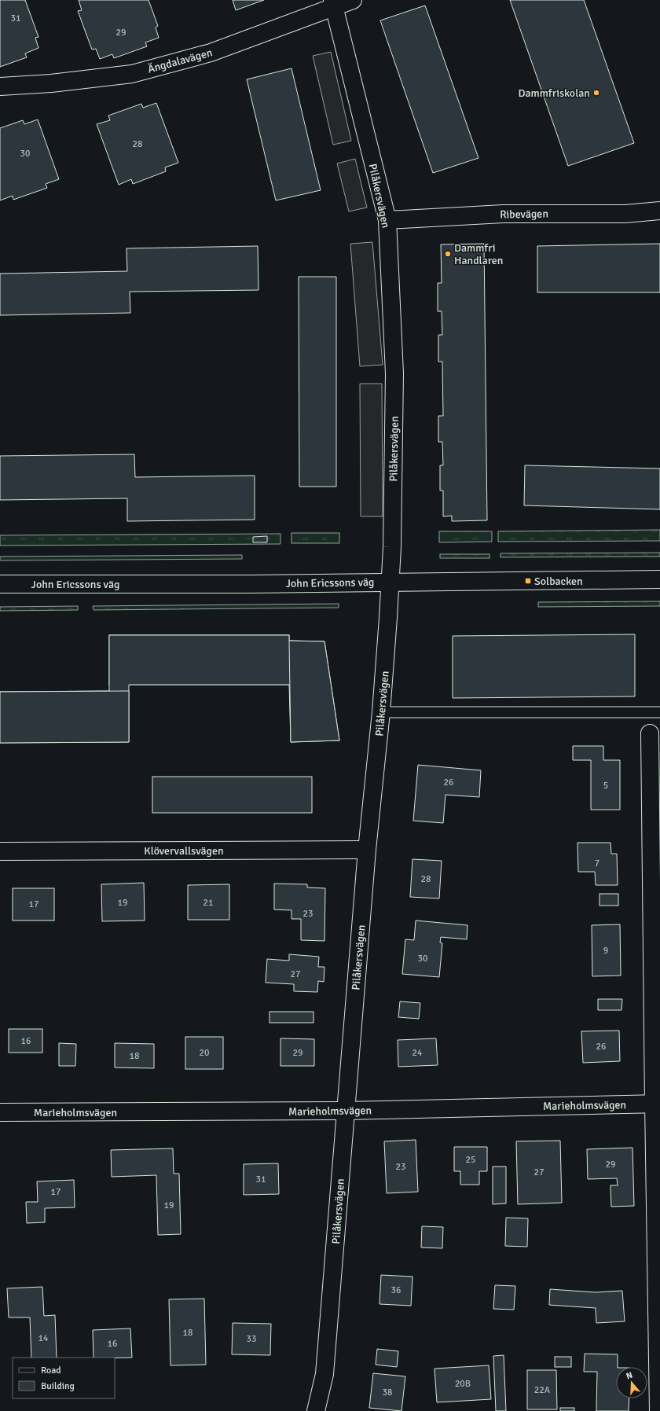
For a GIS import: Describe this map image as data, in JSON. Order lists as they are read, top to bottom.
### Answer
{
  "streets": {
    "street": [
      "Ängdalavägen",
      "Pilåkersvägen",
      "Ribevägen",
      "John Ericssons väg",
      "Klövervallsvägen",
      "Marieholmsvägen"
    ]
  },
  "crossings": [
    ["Ängdalavägen", "Pilåkersvägen"],
    ["Pilåkersvägen", "Ribevägen"],
    ["Pilåkersvägen", "John Ericssons väg"],
    ["Pilåkersvägen", "Klövervallsvägen"],
    ["Pilåkersvägen", "Marieholmsvägen"]
  ],
  "places": {
    "other": ["Dammfriskolan", "Dammfri Handlaren"],
    "transit": ["Solbacken"]
  },
  "house_numbers": [
    "31",
    "29",
    "28",
    "30",
    "26",
    "5",
    "7",
    "28",
    "19",
    "21",
    "17",
    "23",
    "9",
    "30",
    "27",
    "16",
    "26",
    "20",
    "29",
    "24",
    "18",
    "25",
    "29",
    "23",
    "27",
    "31",
    "17",
    "19",
    "36",
    "18",
    "14",
    "33",
    "16",
    "20B",
    "22A",
    "38"
  ],
  "legend": ["Road", "Building"],
  "north": "top"
}
